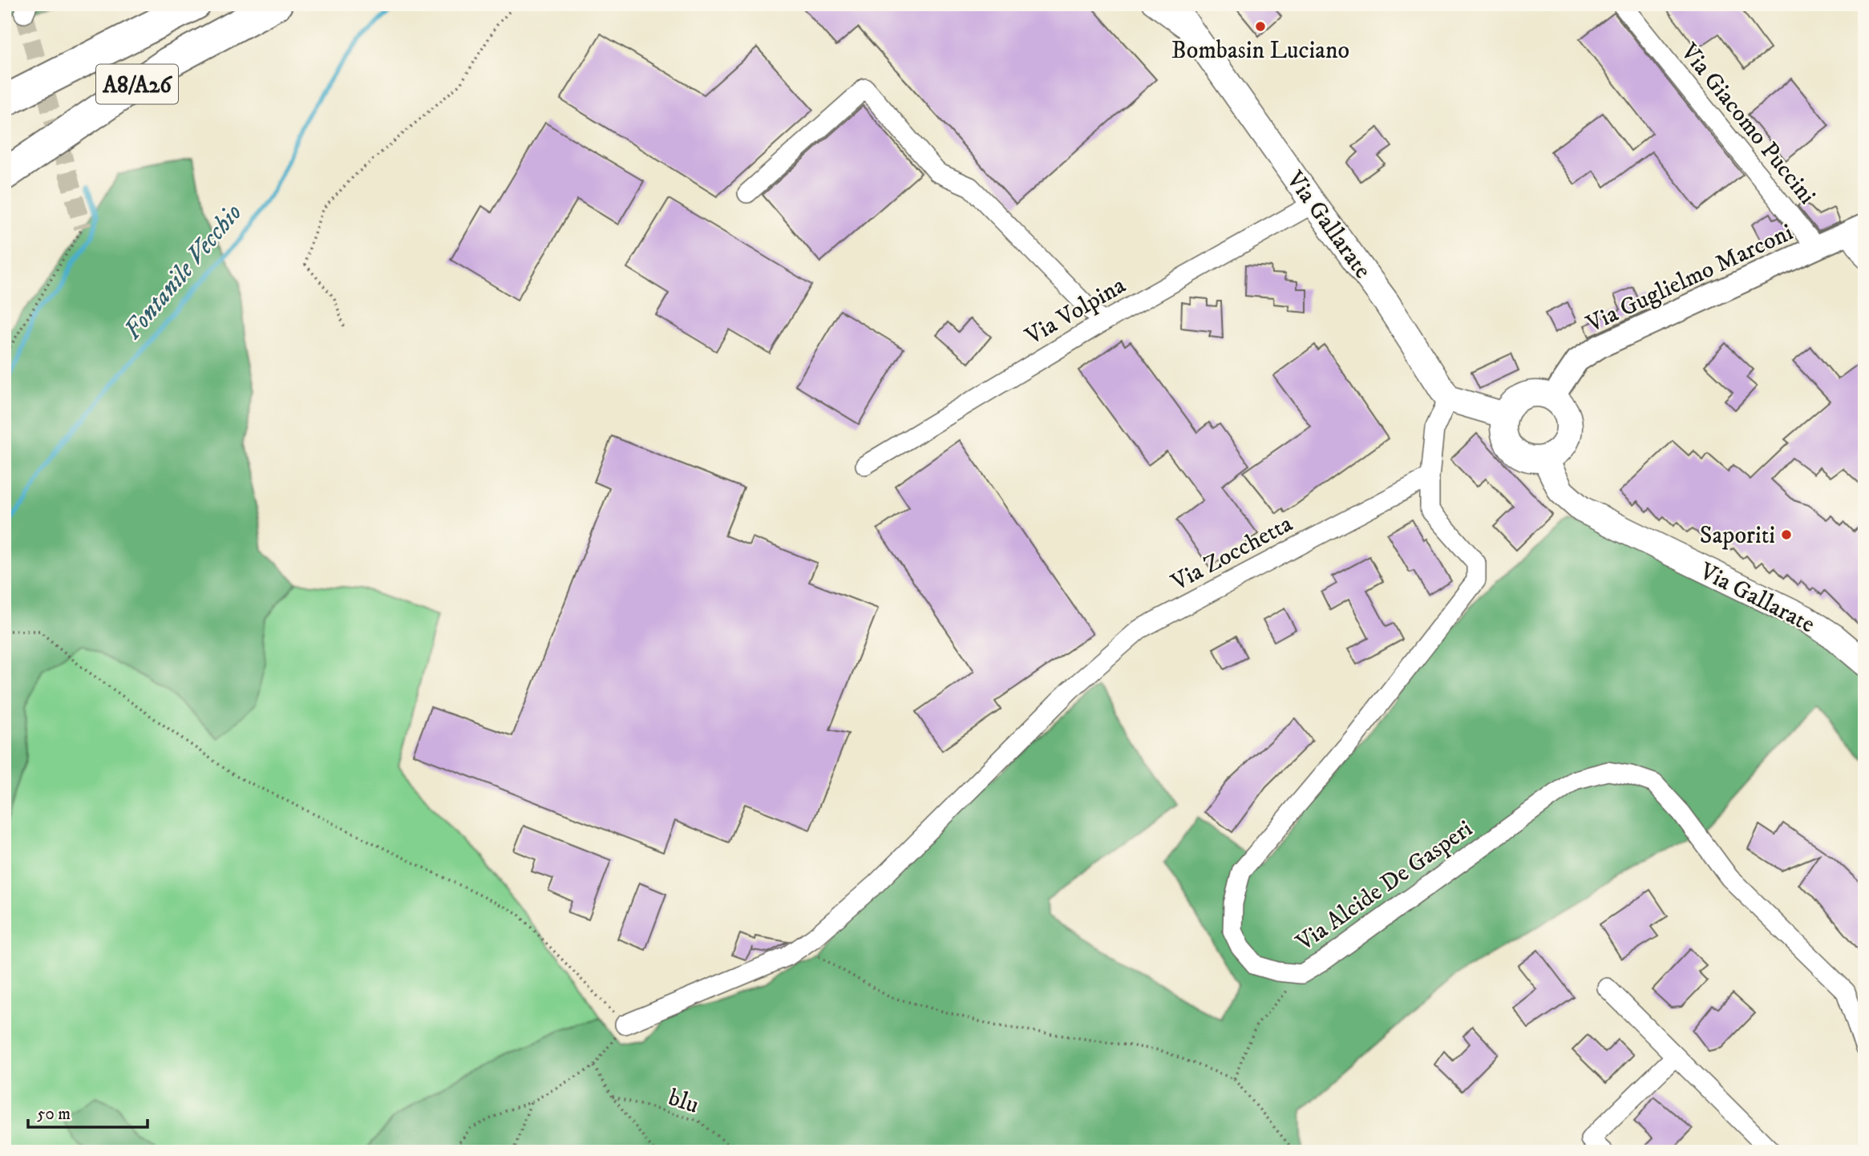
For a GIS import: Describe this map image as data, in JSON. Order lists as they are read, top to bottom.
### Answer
{
  "streets": {
    "highway": ["A8/A26"],
    "main road": ["Via Gallarate"],
    "street": [
      "Via Giacomo Puccini",
      "Via Guglielmo Marconi",
      "Via Volpina",
      "Via Zocchetta",
      "Via Alcide De Gasperi"
    ],
    "path": ["blu"]
  },
  "crossings": [
    ["Via Giacomo Puccini", "Via Guglielmo Marconi"],
    ["Via Gallarate", "Via Guglielmo Marconi"],
    ["Via Gallarate", "Via Volpina"],
    ["Via Gallarate", "Via Alcide De Gasperi"],
    ["Via Zocchetta", "Via Alcide De Gasperi"]
  ],
  "water": ["Fontanile Vecchio"],
  "places": ["Bombasin Luciano", "Saporiti"],
  "scale_bar": "50 m"
}
